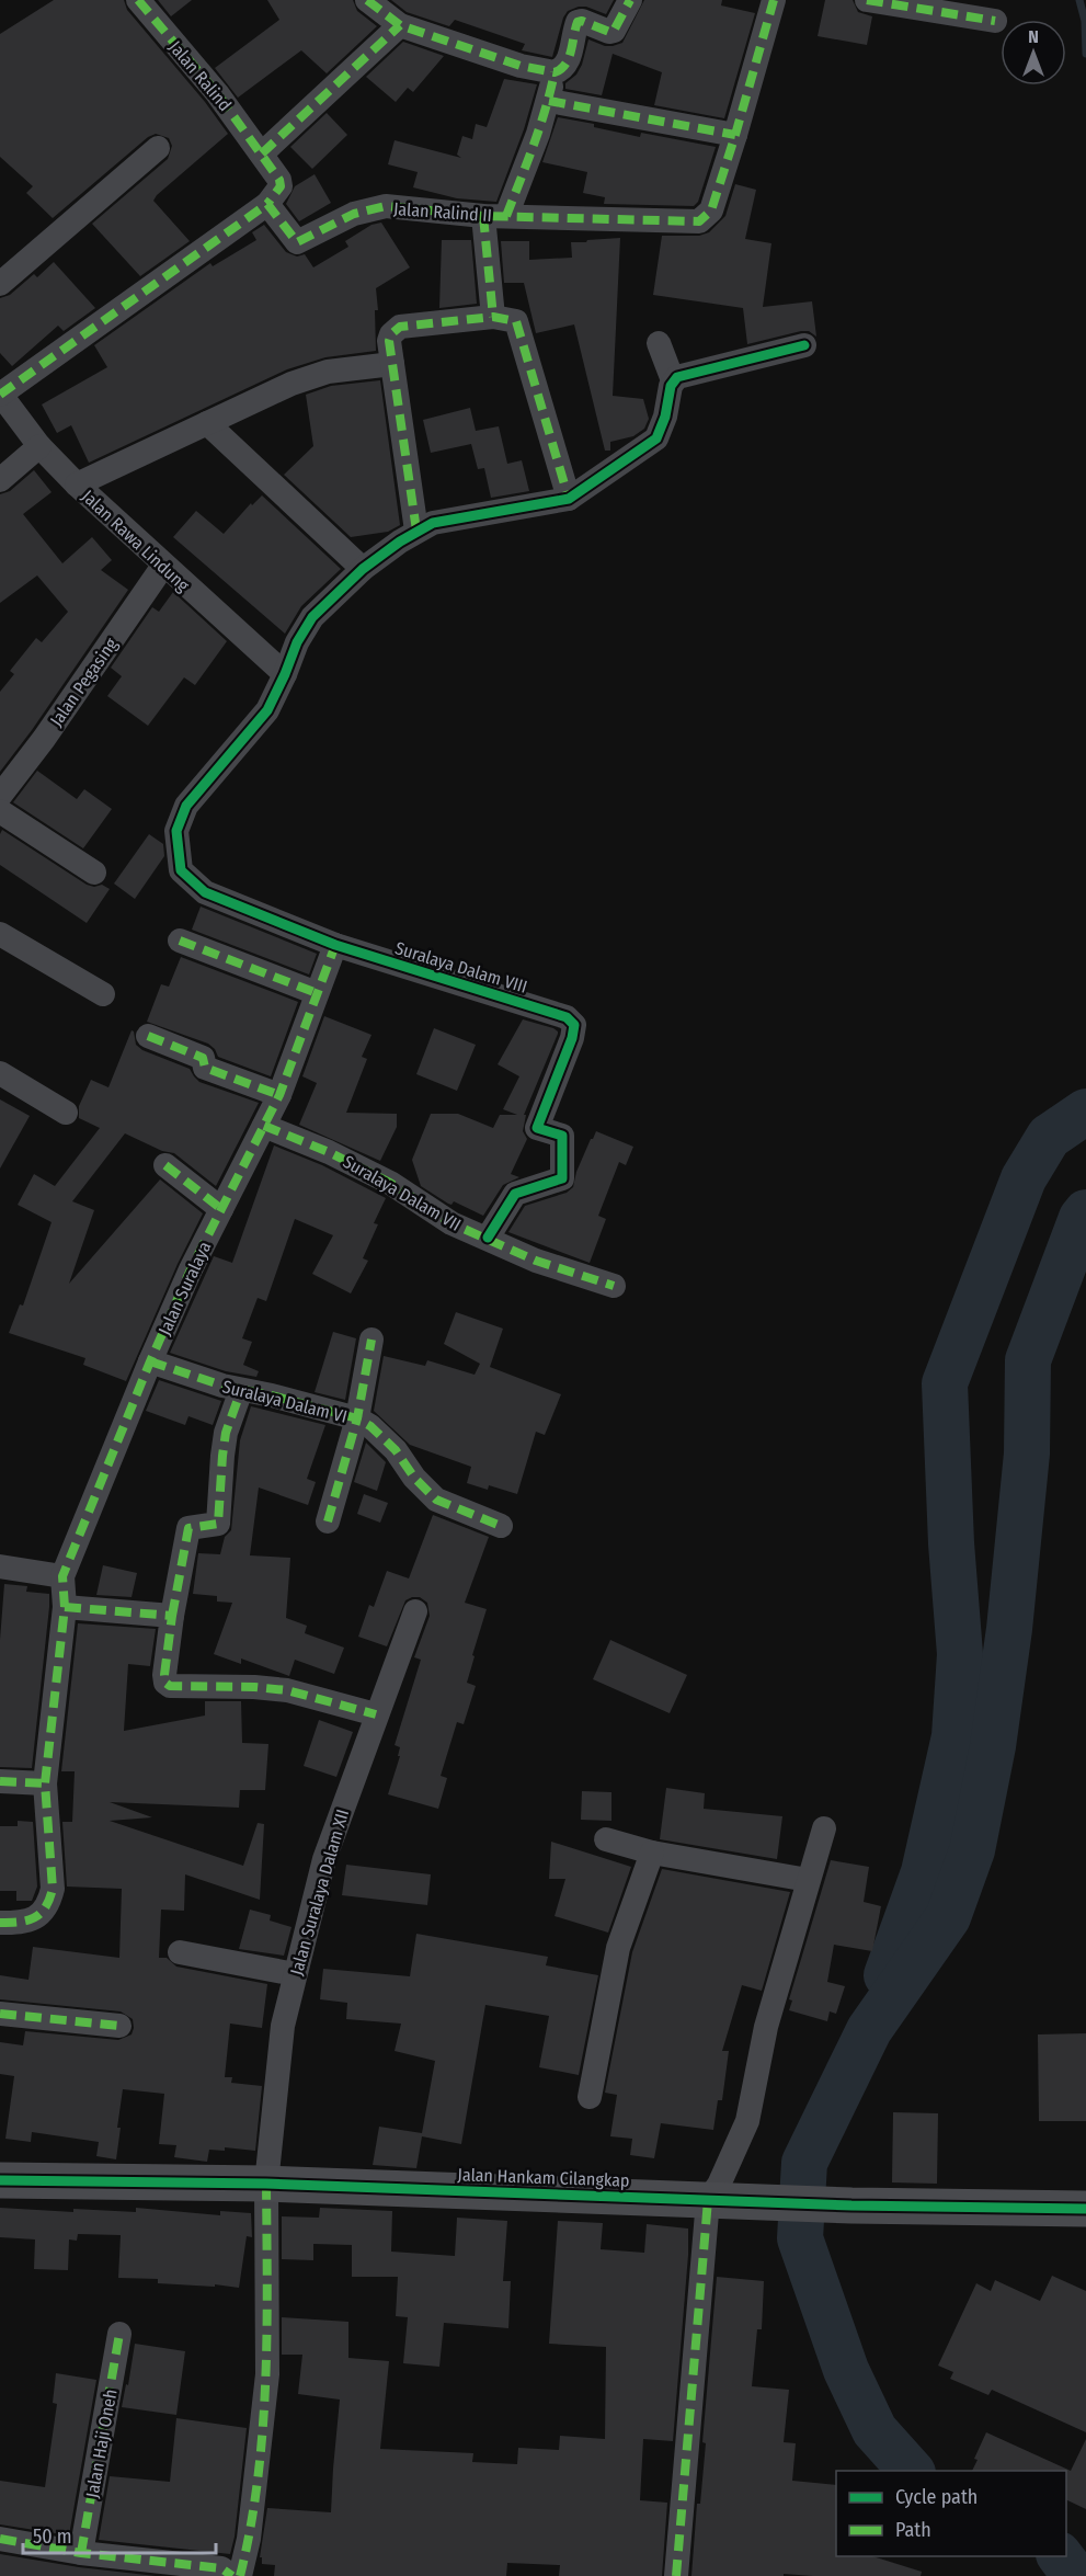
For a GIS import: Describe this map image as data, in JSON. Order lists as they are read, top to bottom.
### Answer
{
  "streets": {
    "street": [
      "Jalan Ralind",
      "Jalan Ralind II",
      "Jalan Rawa Lindung",
      "Jalan Pegasing",
      "Suralaya Dalam VIII",
      "Suralaya Dalam VII",
      "Jalan Suralaya",
      "Suralaya Dalam VI",
      "Jalan Suralaya Dalam XII",
      "Jalan Hankam Cilangkap",
      "Jalan Haji Oneh"
    ]
  },
  "crossings": [
    ["Jalan Ralind", "Jalan Ralind II"],
    ["Jalan Rawa Lindung", "Jalan Pegasing"],
    ["Jalan Rawa Lindung", "Suralaya Dalam VIII"],
    ["Suralaya Dalam VIII", "Suralaya Dalam VII"],
    ["Suralaya Dalam VIII", "Jalan Suralaya"],
    ["Suralaya Dalam VII", "Jalan Suralaya"],
    ["Jalan Suralaya", "Suralaya Dalam VI"],
    ["Jalan Suralaya Dalam XII", "Jalan Hankam Cilangkap"]
  ],
  "legend": ["Cycle path", "Path"],
  "scale_bar": "50 m",
  "north": "top"
}
